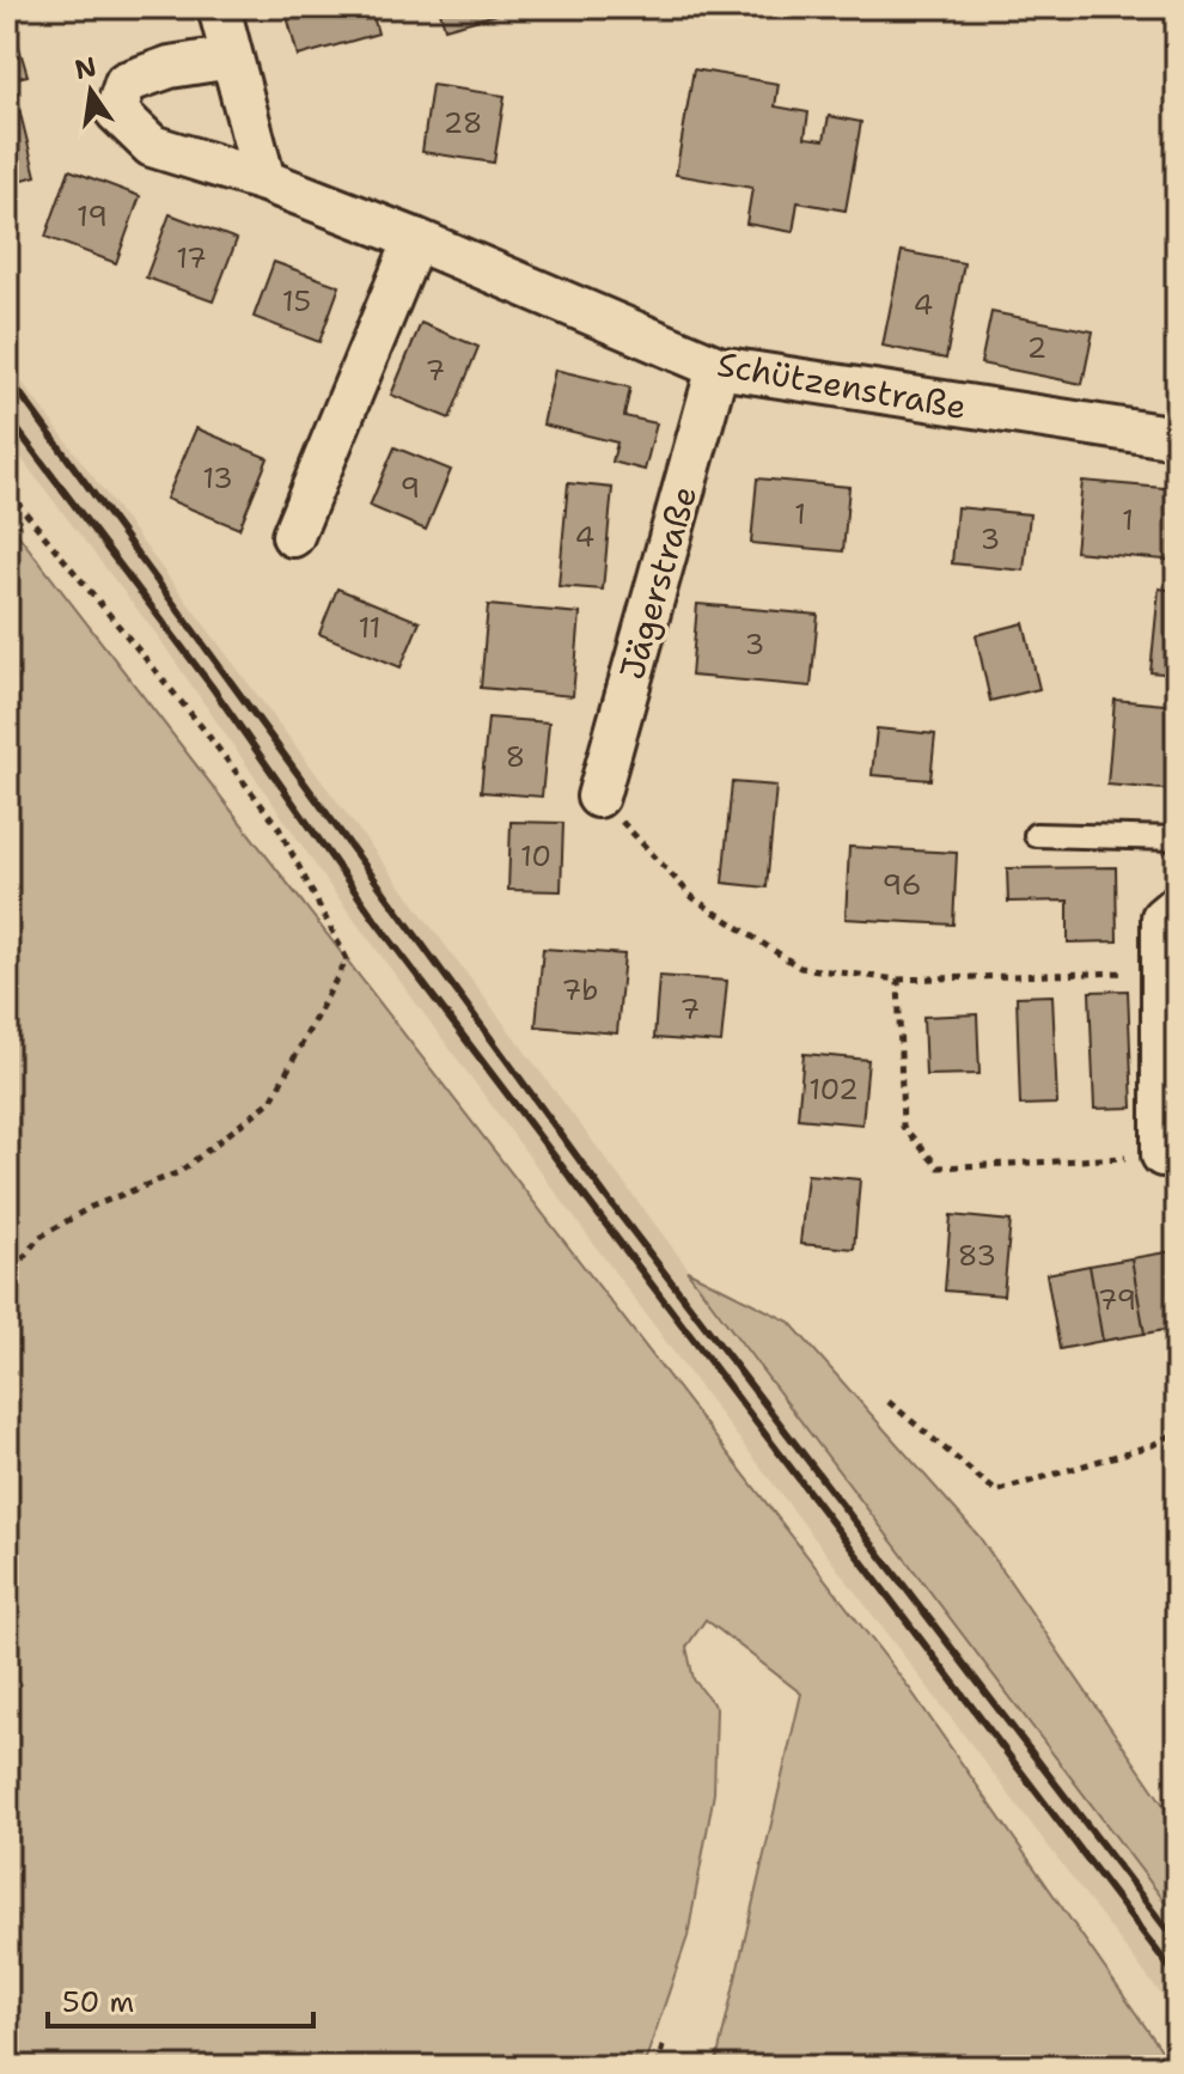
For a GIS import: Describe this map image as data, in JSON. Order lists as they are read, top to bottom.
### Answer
{
  "streets": {
    "street": ["Schützenstraße", "Jägerstraße"]
  },
  "crossings": [
    ["Schützenstraße", "Jägerstraße"]
  ],
  "house_numbers": [
    "28",
    "19",
    "17",
    "15",
    "4",
    "2",
    "7",
    "13",
    "9",
    "1",
    "1",
    "4",
    "3",
    "11",
    "3",
    "8",
    "10",
    "96",
    "7b",
    "7",
    "102",
    "83",
    "79"
  ],
  "scale_bar": "50 m",
  "north": "top"
}
